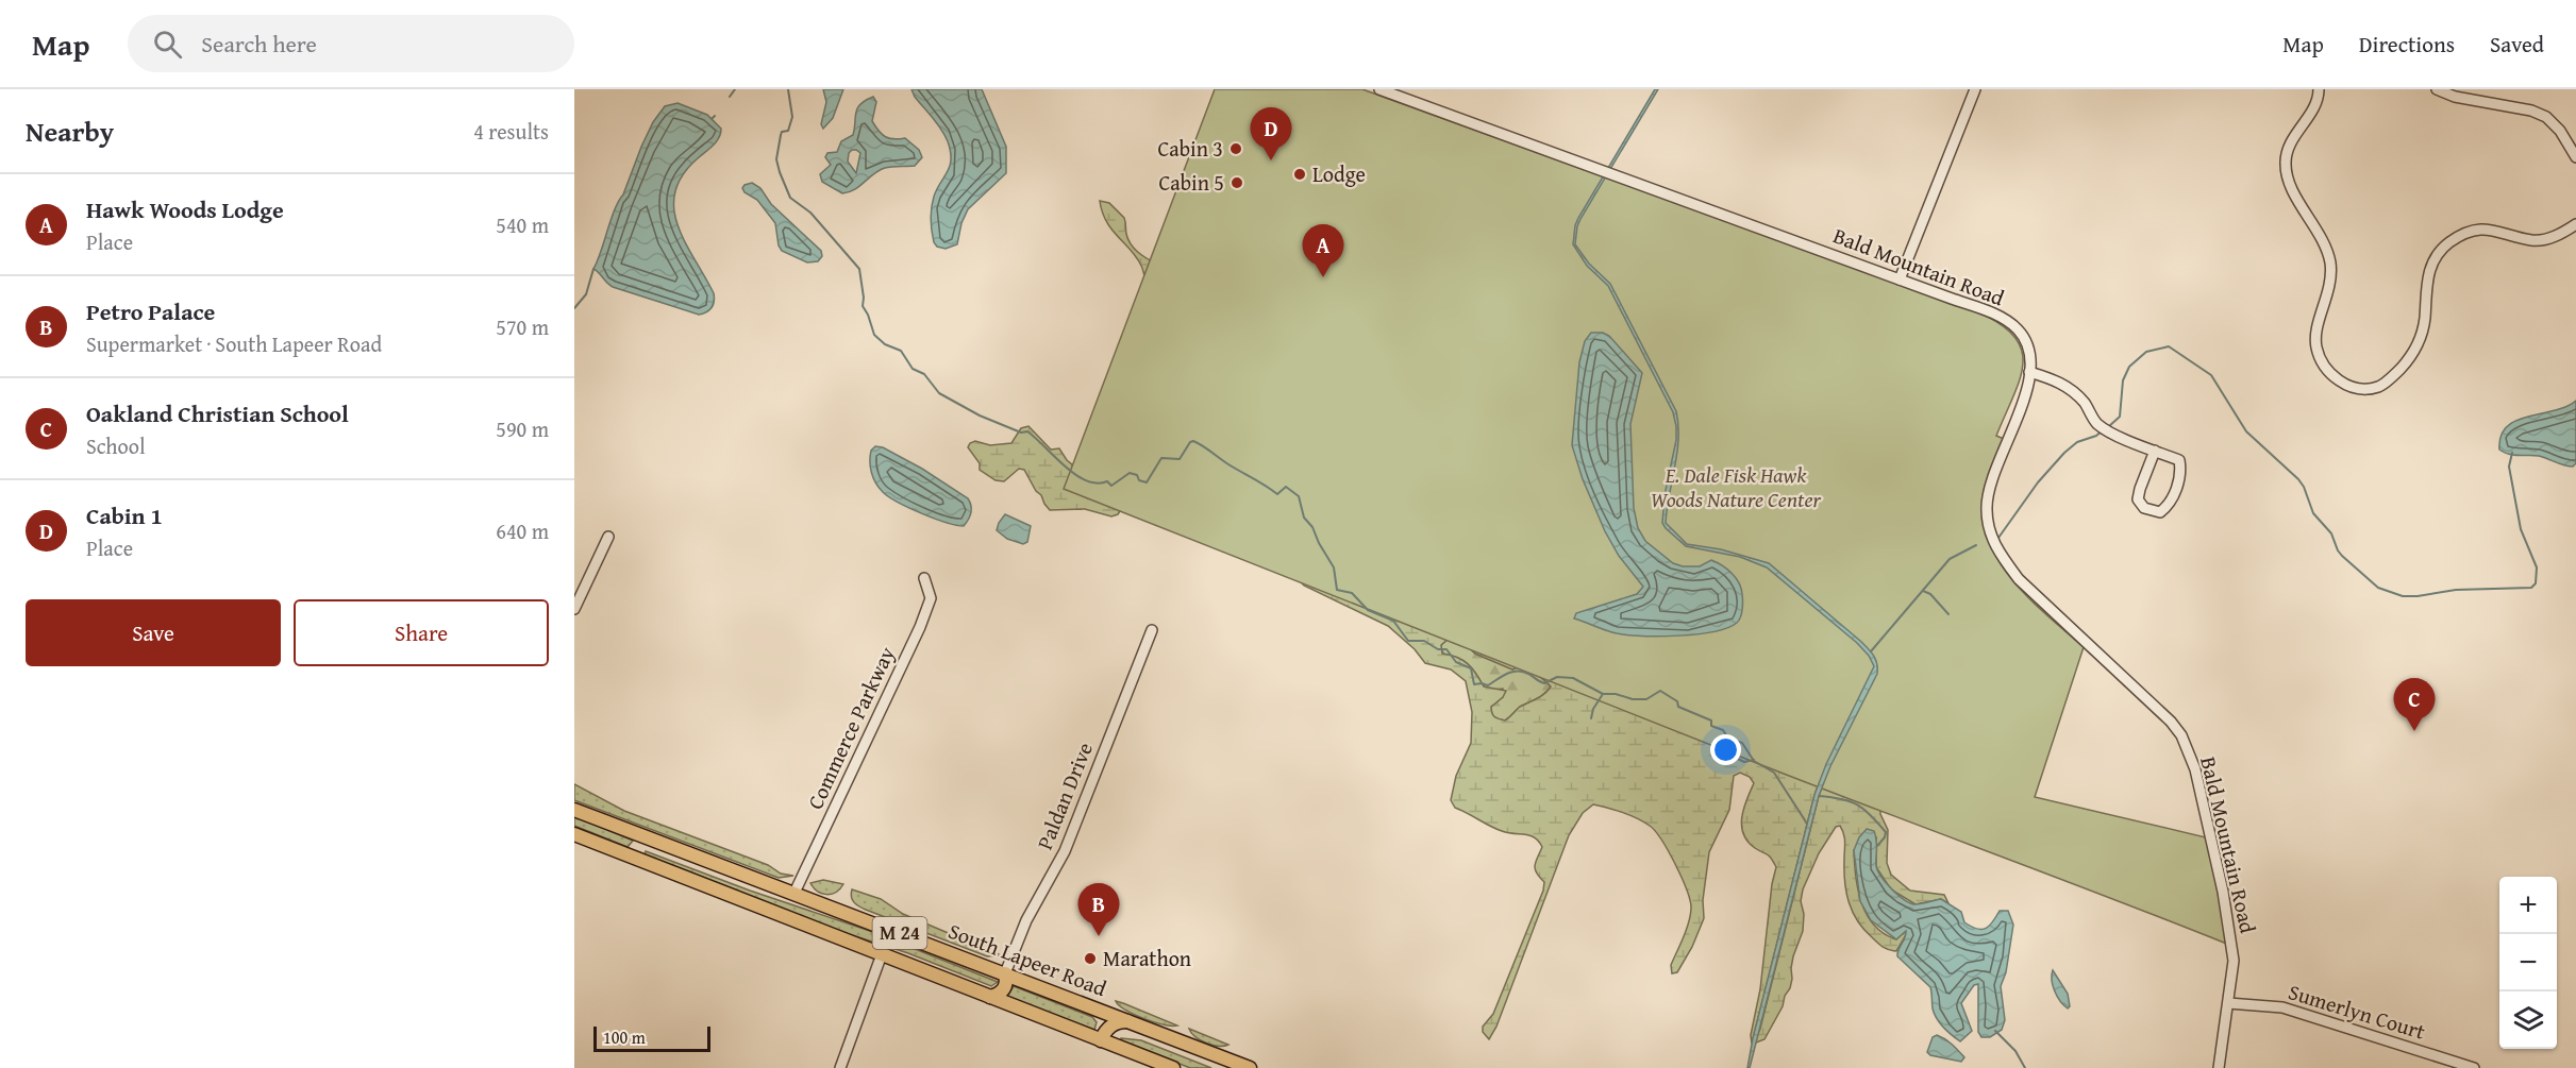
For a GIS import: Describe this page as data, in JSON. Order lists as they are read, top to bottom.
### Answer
{
  "streets": {
    "main road": ["M 24", "South Lapeer Road"],
    "street": [
      "Bald Mountain Road",
      "Commerce Parkway",
      "Paldan Drive",
      "Sumerlyn Court"
    ]
  },
  "crossings": [
    ["Bald Mountain Road", "Sumerlyn Court"],
    ["Commerce Parkway", "South Lapeer Road"],
    ["Paldan Drive", "South Lapeer Road"]
  ],
  "parks": ["E. Dale Fisk Hawk Woods Nature Center"],
  "places": [
    "Cabin 3",
    "Lodge",
    "Cabin 5",
    "Marathon"
  ],
  "scale_bar": "100 m",
  "page": {
    "header": "Map",
    "search": "Search here",
    "nav": ["Map", "Directions", "Saved"],
    "heading": ["Nearby", "4 results"],
    "pins": [
      "D",
      "A",
      "C",
      "B"
    ],
    "list": [
      {
        "mark": "A",
        "name": "Hawk Woods Lodge",
        "note": "Place",
        "value": "540 m"
      },
      {
        "mark": "B",
        "name": "Petro Palace",
        "note": "Supermarket · South Lapeer Road",
        "value": "570 m"
      },
      {
        "mark": "C",
        "name": "Oakland Christian School",
        "note": "School",
        "value": "590 m"
      },
      {
        "mark": "D",
        "name": "Cabin 1",
        "note": "Place",
        "value": "640 m"
      }
    ],
    "buttons": ["Save", "Share"],
    "map_buttons": ["+", "−"],
    "scale": "100 m"
  }
}
